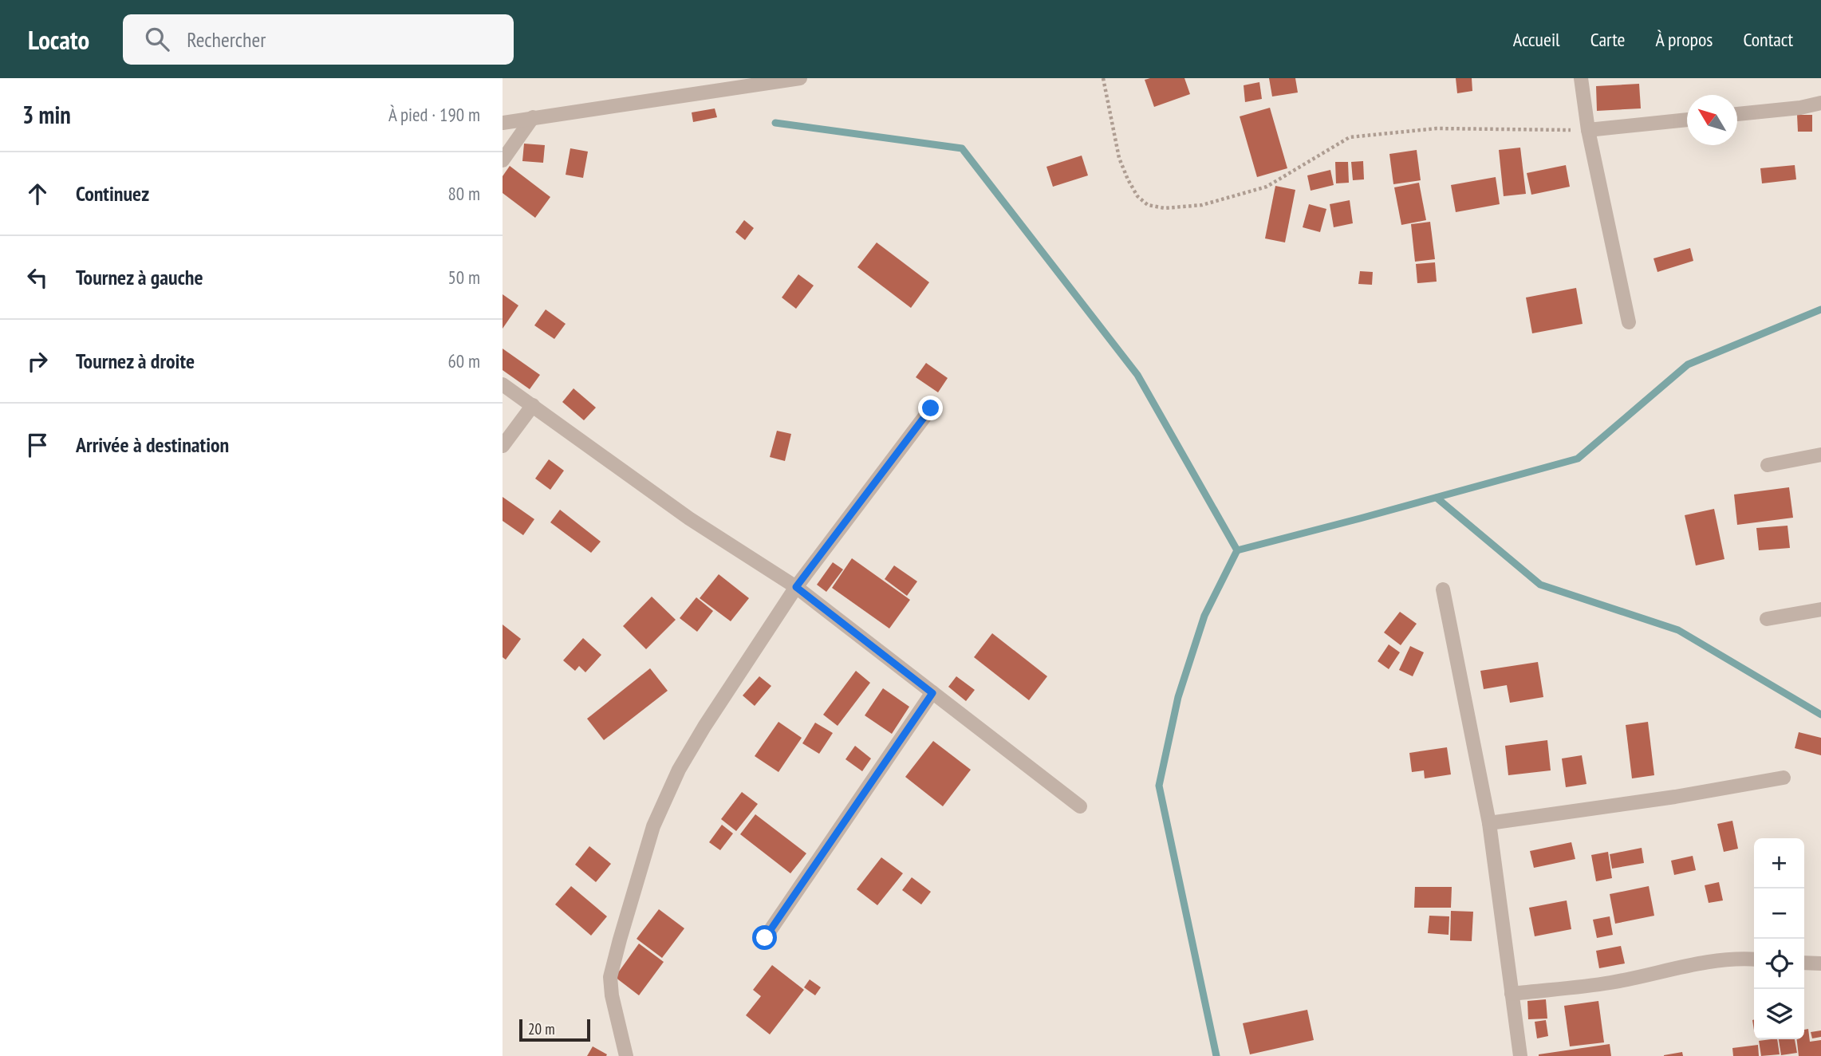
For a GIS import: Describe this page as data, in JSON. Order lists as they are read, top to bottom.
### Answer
{
  "scale_bar": "20 m",
  "north": "top left",
  "page": {
    "header": "Locato",
    "search": "Rechercher",
    "nav": [
      "Accueil",
      "Carte",
      "À propos",
      "Contact"
    ],
    "heading": ["3 min", "À pied · 190 m"],
    "list": [
      ["Continuez", "80 m"],
      ["Tournez à gauche", "50 m"],
      ["Tournez à droite", "60 m"],
      "Arrivée à destination"
    ],
    "map_buttons": ["+", "−"],
    "scale": "20 m"
  }
}
